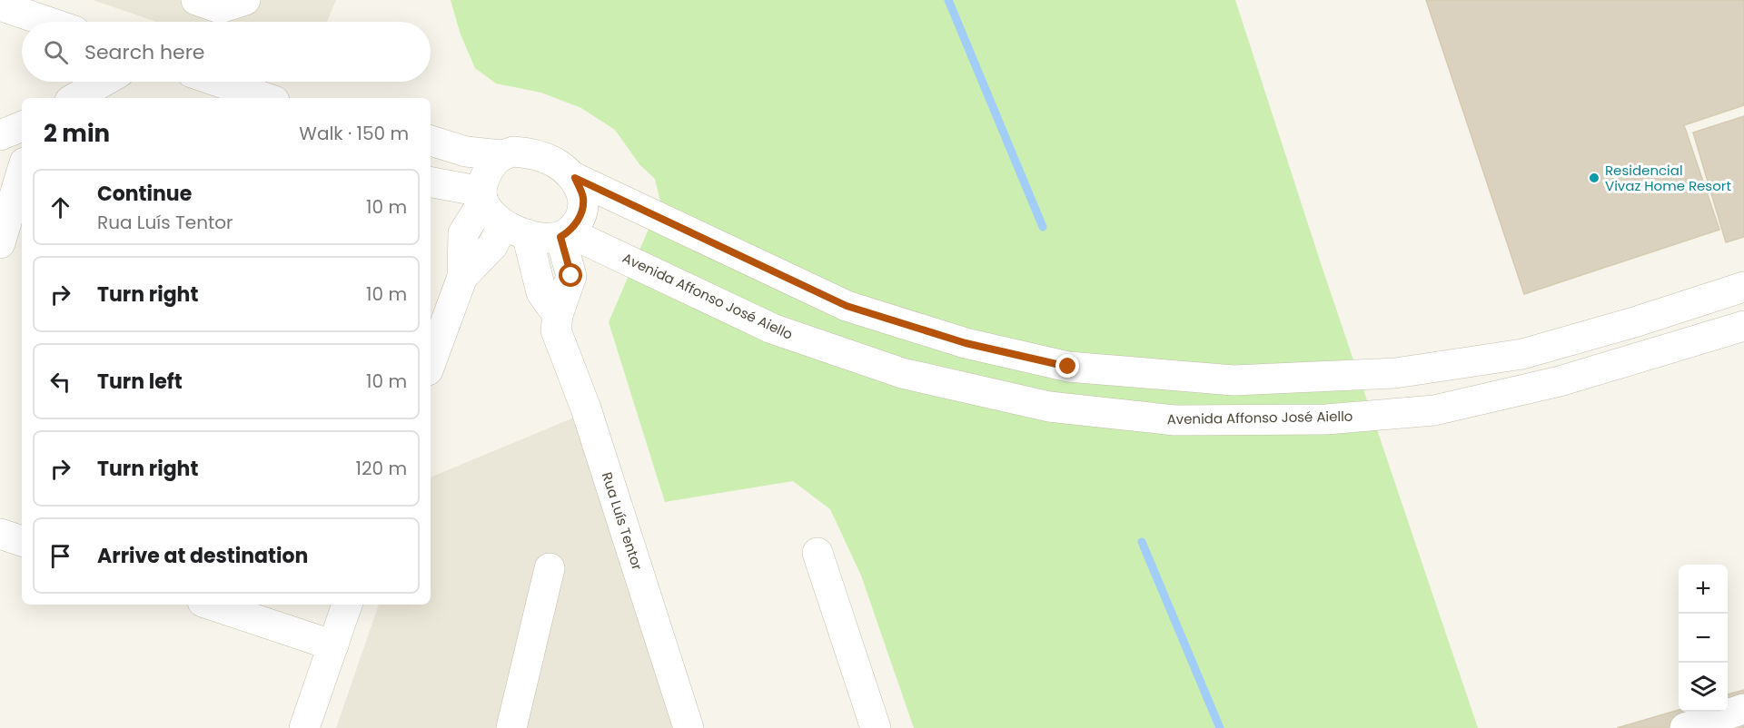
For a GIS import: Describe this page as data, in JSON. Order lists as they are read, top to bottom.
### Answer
{
  "streets": {
    "street": ["Avenida Affonso José Aiello", "Rua Luís Tentor"]
  },
  "crossings": [
    ["Avenida Affonso José Aiello", "Rua Luís Tentor"]
  ],
  "places": ["Residencial Vivaz Home Resort"],
  "page": {
    "search": "Search here",
    "heading": ["2 min", "Walk · 150 m"],
    "list": [
      ["Continue", "Rua Luís Tentor", "10 m"],
      ["Turn right", "10 m"],
      ["Turn left", "10 m"],
      ["Turn right", "120 m"],
      "Arrive at destination"
    ],
    "map_buttons": ["+", "−"]
  }
}
